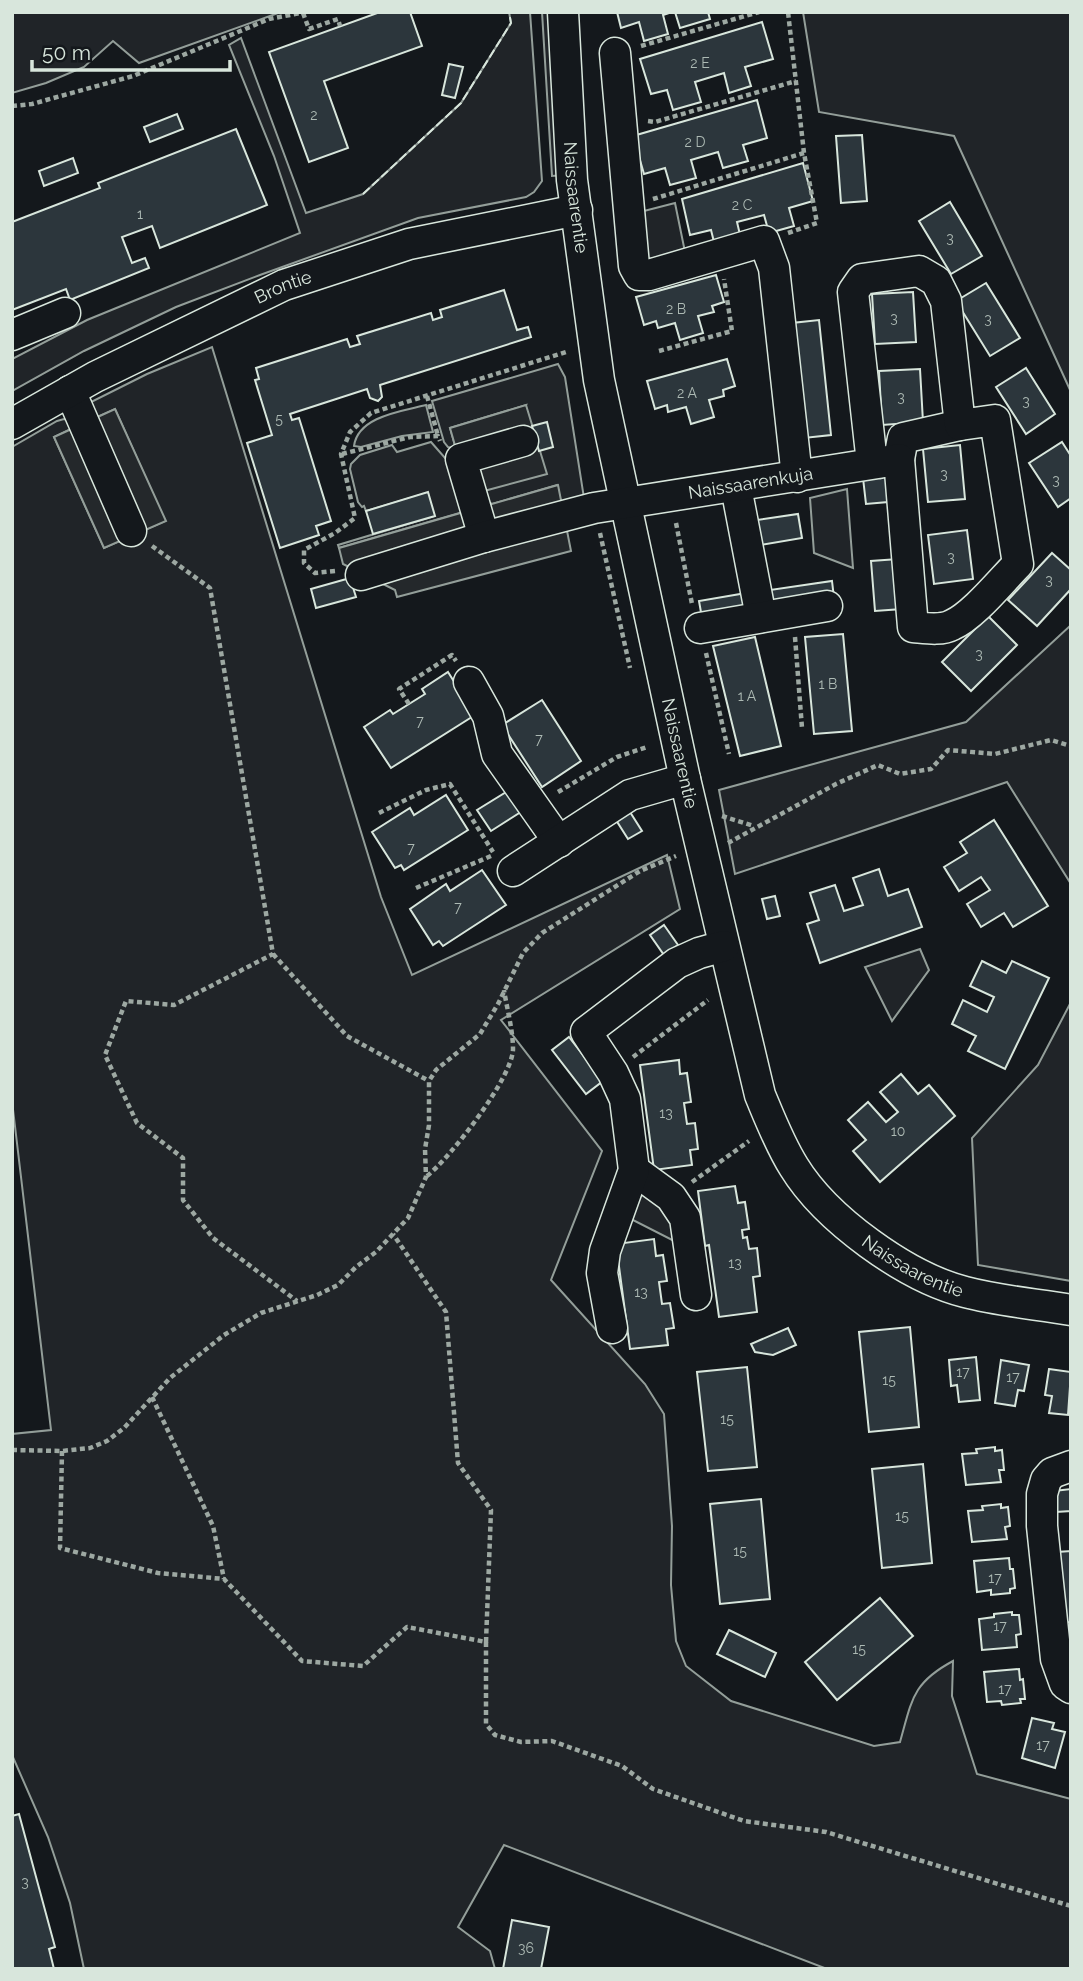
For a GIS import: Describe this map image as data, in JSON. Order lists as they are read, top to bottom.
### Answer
{
  "streets": {
    "street": ["Naissaarentie", "Brontie", "Naissaarenkuja"]
  },
  "crossings": [
    ["Naissaarentie", "Brontie"],
    ["Naissaarentie", "Naissaarenkuja"]
  ],
  "house_numbers": [
    "2 E",
    "2",
    "2 D",
    "2 C",
    "1",
    "3",
    "2 B",
    "3",
    "3",
    "2 A",
    "3",
    "3",
    "5",
    "3",
    "3",
    "3",
    "3",
    "3",
    "1 B",
    "1 A",
    "7",
    "7",
    "7",
    "7",
    "13",
    "10",
    "13",
    "13",
    "17",
    "17",
    "15",
    "15",
    "15",
    "15",
    "17",
    "17",
    "15",
    "17",
    "17",
    "3",
    "36"
  ],
  "scale_bar": "50 m"
}
